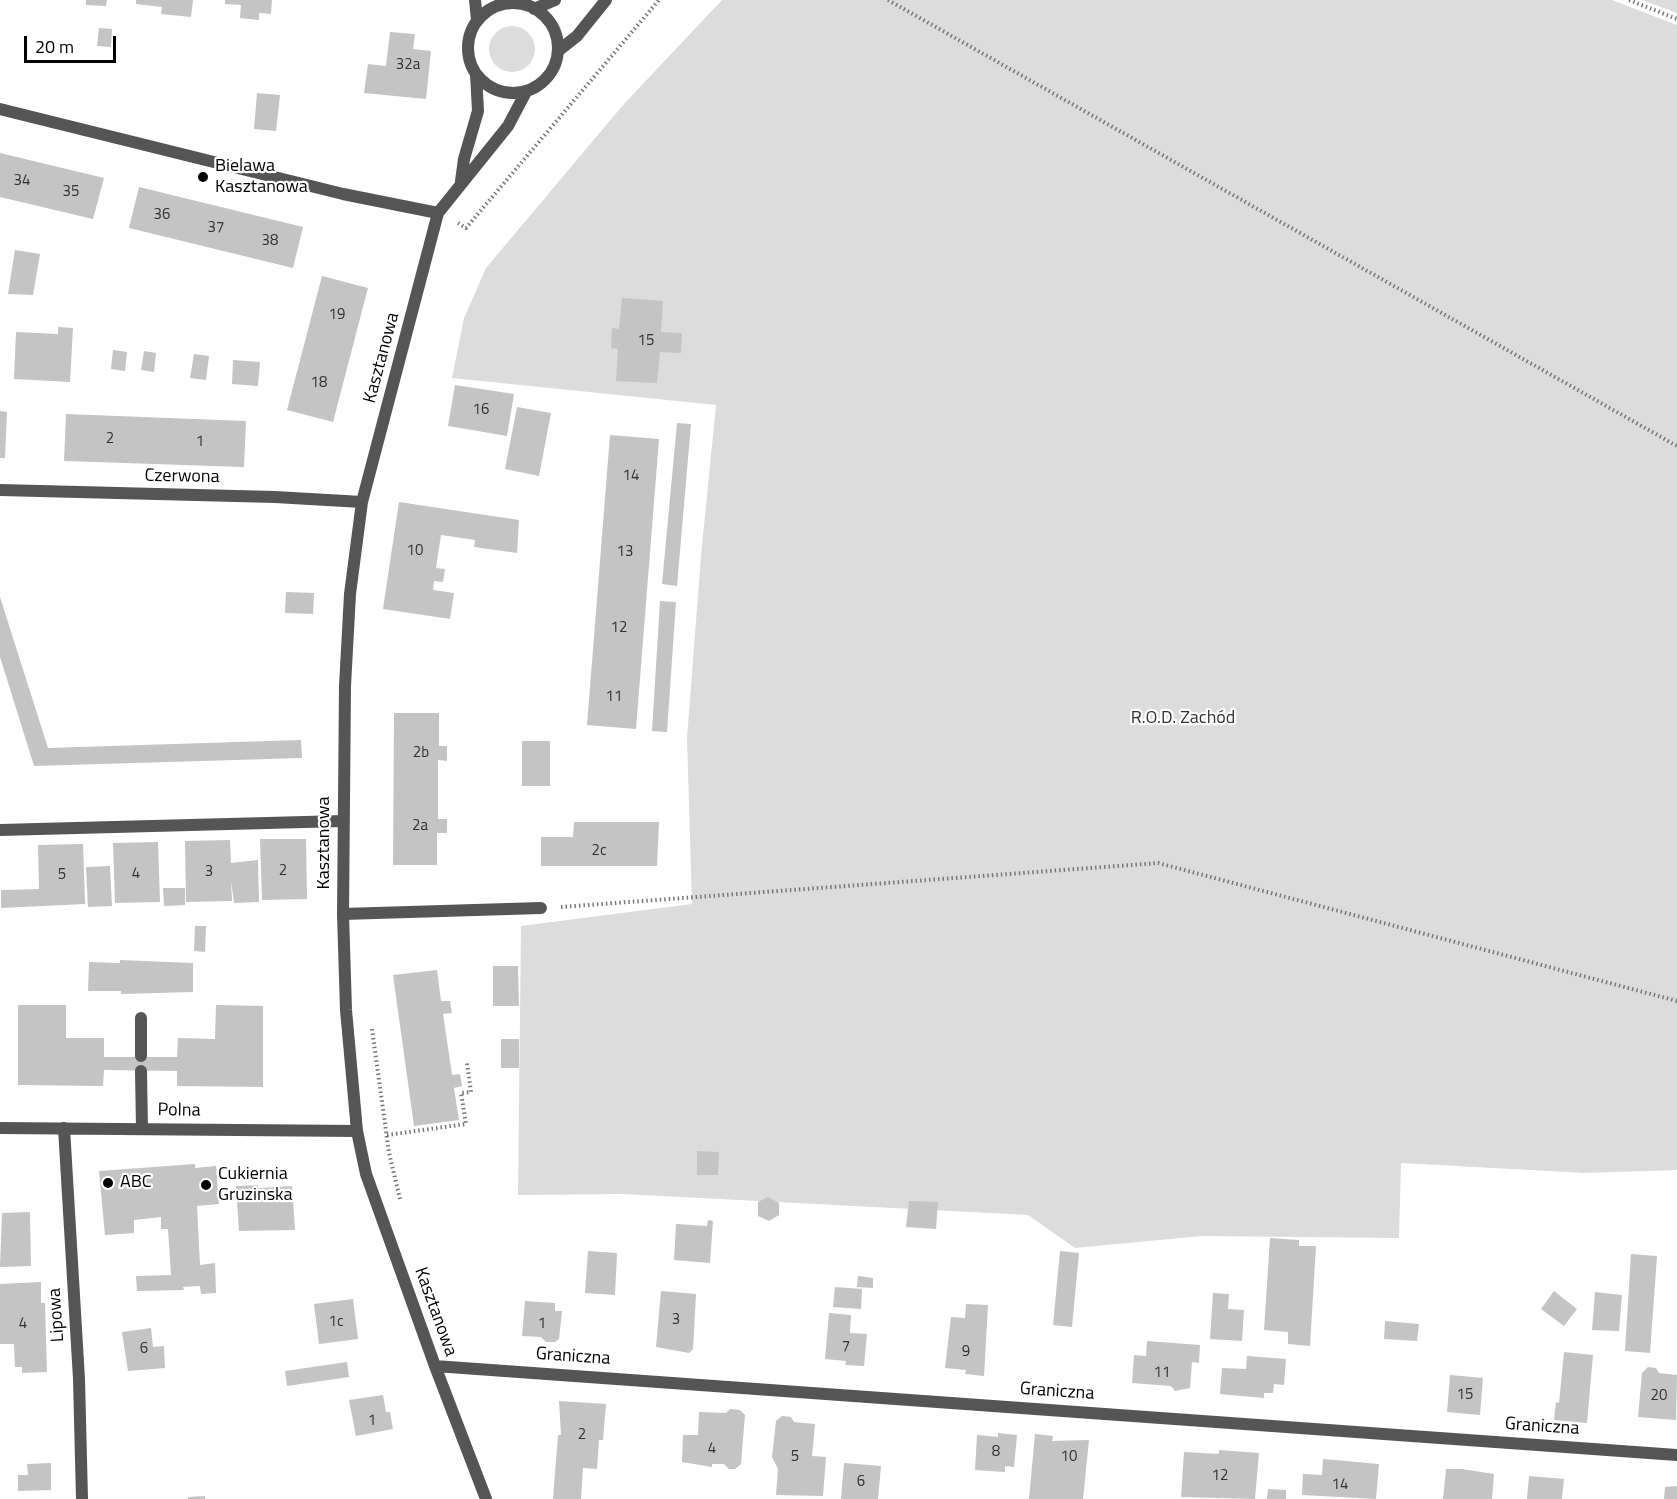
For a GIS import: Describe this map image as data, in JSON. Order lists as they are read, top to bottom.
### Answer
{
  "streets": {
    "street": [
      "Kasztanowa",
      "Czerwona",
      "Polna",
      "Lipowa",
      "Graniczna"
    ]
  },
  "crossings": [
    ["Kasztanowa", "Czerwona"],
    ["Kasztanowa", "Polna"],
    ["Kasztanowa", "Graniczna"],
    ["Polna", "Lipowa"]
  ],
  "parks": ["R.O.D. Zachód"],
  "places": ["Bielawa Kasztanowa", "ABC", "Cukiernia Gruzinska"],
  "house_numbers": [
    "32a",
    "34",
    "35",
    "36",
    "37",
    "38",
    "19",
    "15",
    "18",
    "16",
    "2",
    "1",
    "14",
    "10",
    "13",
    "12",
    "11",
    "2b",
    "2a",
    "2c",
    "2",
    "3",
    "4",
    "5",
    "3",
    "1c",
    "4",
    "1",
    "7",
    "6",
    "9",
    "11",
    "15",
    "20",
    "1",
    "2",
    "4",
    "8",
    "5",
    "10",
    "12",
    "6",
    "14"
  ],
  "scale_bar": "20 m"
}
